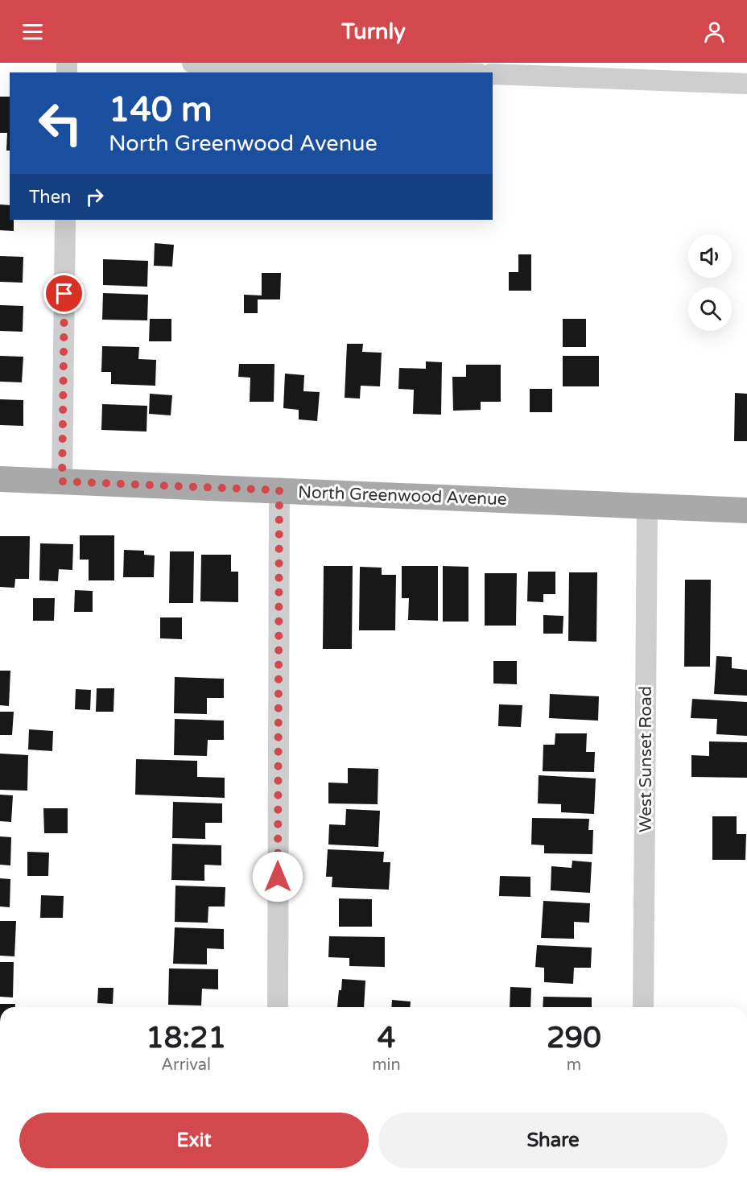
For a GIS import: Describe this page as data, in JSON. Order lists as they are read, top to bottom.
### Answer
{
  "streets": {
    "main road": ["North Greenwood Avenue"],
    "street": ["West Sunset Road"]
  },
  "crossings": [
    ["North Greenwood Avenue", "West Sunset Road"]
  ],
  "page": {
    "header": "Turnly",
    "turn": ["140 m", "North Greenwood Avenue"],
    "then": "Then",
    "eta": [
      "18:21",
      "Arrival",
      "4",
      "min",
      "290",
      "m"
    ],
    "buttons": ["Exit", "Share"]
  }
}
